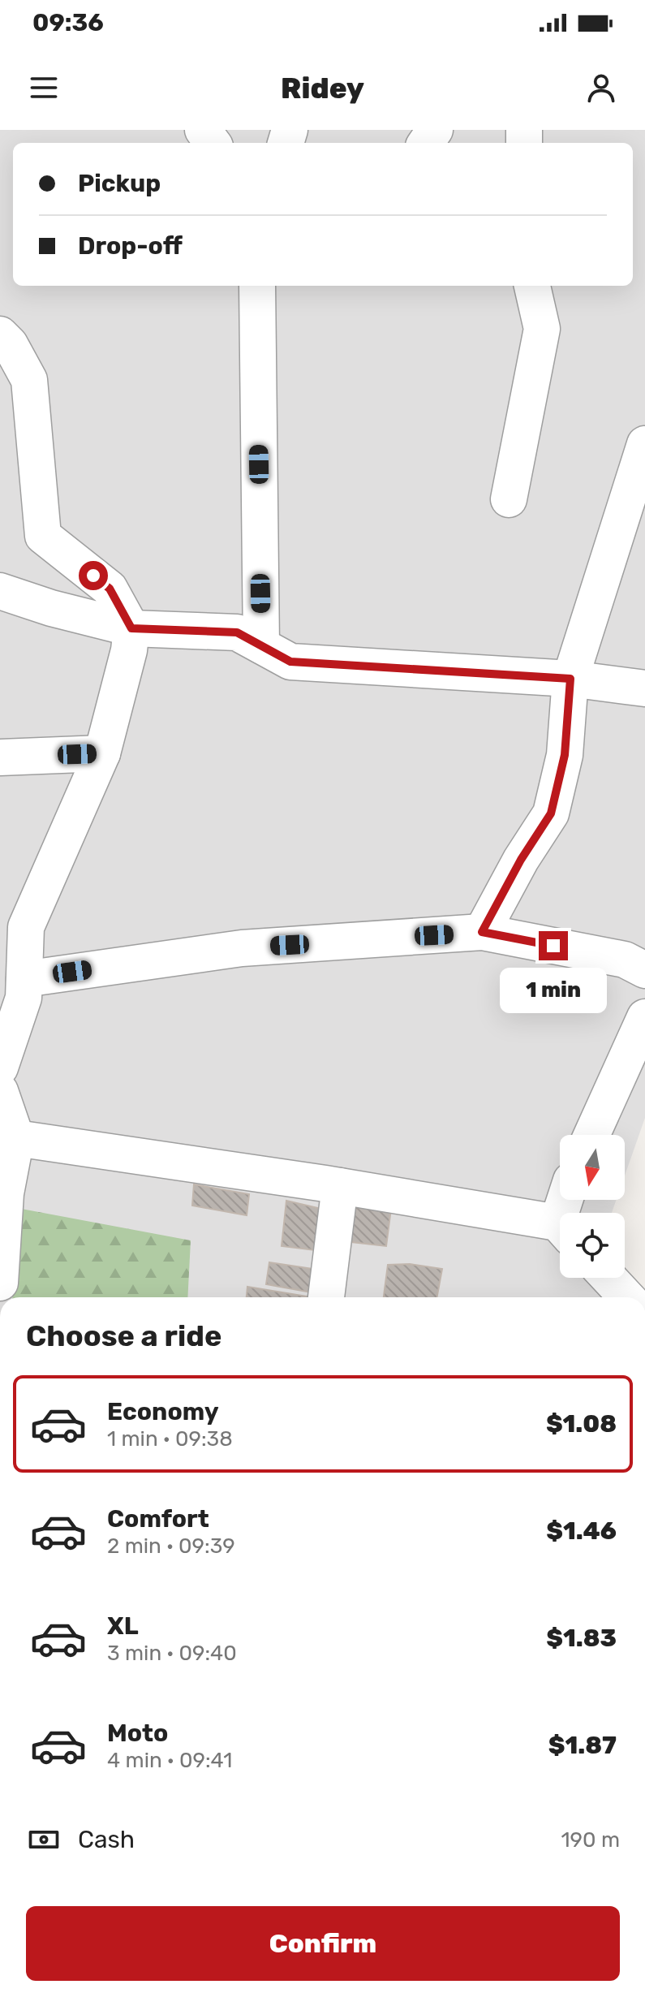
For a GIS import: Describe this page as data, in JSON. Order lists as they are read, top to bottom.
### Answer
{
  "north": "bottom",
  "page": {
    "status": "09:36",
    "header": "Ridey",
    "banner": ["Pickup", "Drop-off"],
    "bubble": "1 min",
    "heading": "Choose a ride",
    "list": [
      {
        "name": "Economy",
        "note": "1 min · 09:38",
        "value": "$1.08"
      },
      {
        "name": "Comfort",
        "note": "2 min · 09:39",
        "value": "$1.46"
      },
      {
        "name": "XL",
        "note": "3 min · 09:40",
        "value": "$1.83"
      },
      {
        "name": "Moto",
        "note": "4 min · 09:41",
        "value": "$1.87"
      }
    ],
    "pay": ["Cash", "190 m"],
    "buttons": "Confirm"
  }
}
